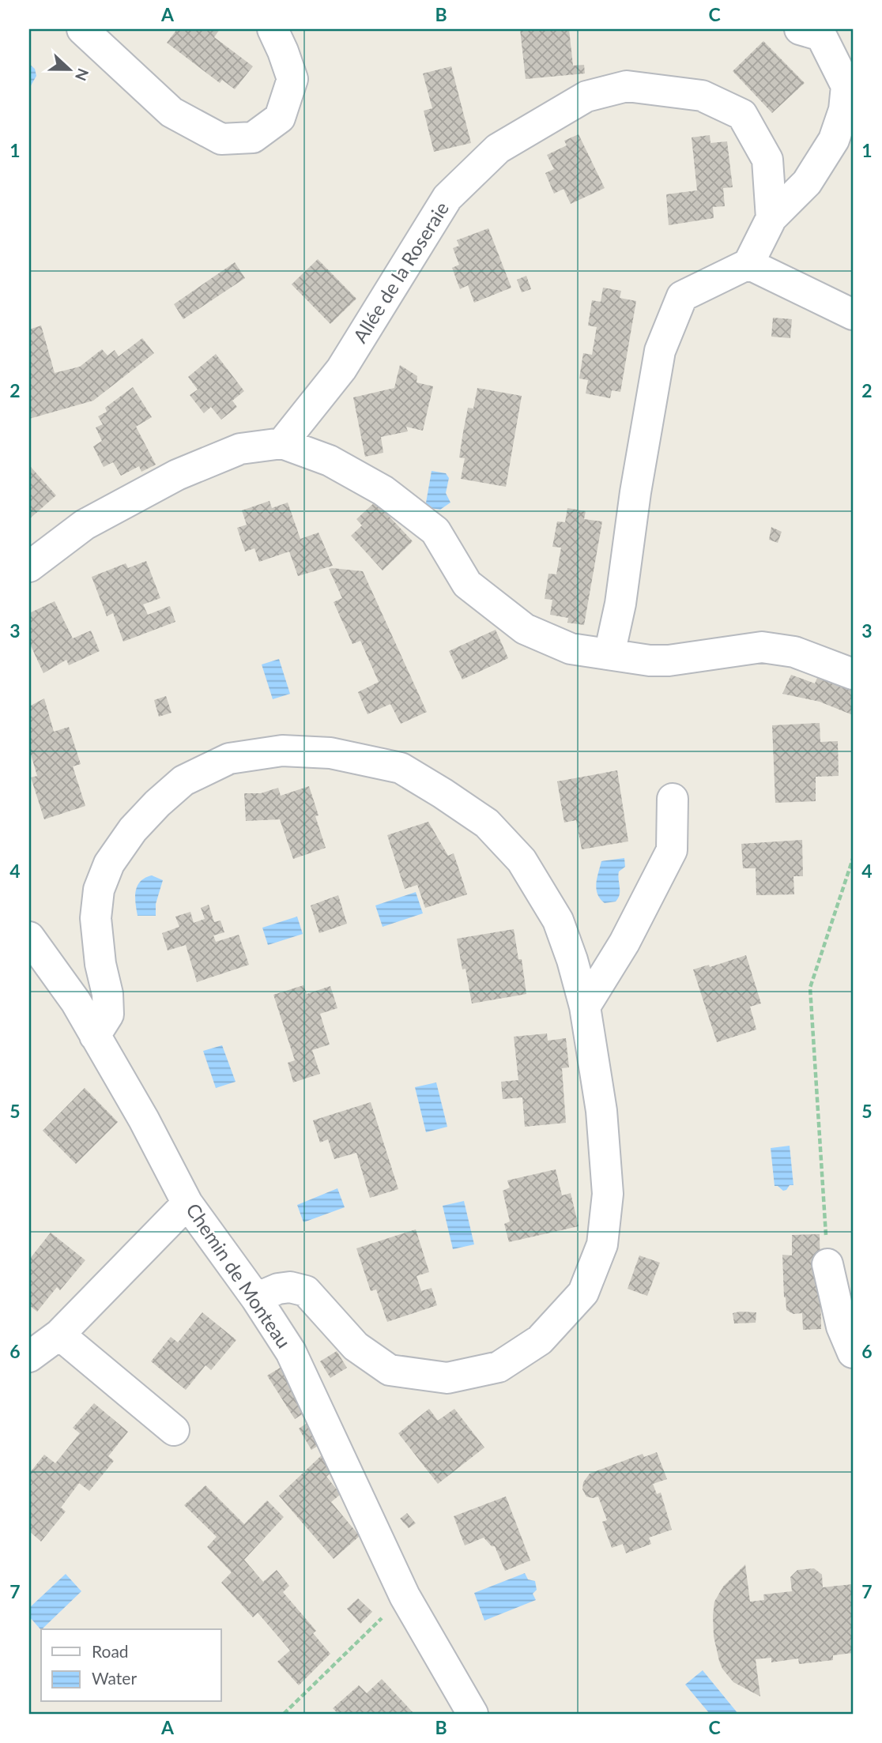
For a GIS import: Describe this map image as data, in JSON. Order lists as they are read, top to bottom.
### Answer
{
  "streets": {
    "street": ["Allée de la Roseraie", "Chemin de Monteau"]
  },
  "legend": ["Road", "Water"],
  "north": "right",
  "grid": {
    "columns": ["A", "B", "C"],
    "rows": [
      "1",
      "2",
      "3",
      "4",
      "5",
      "6",
      "7"
    ]
  }
}
